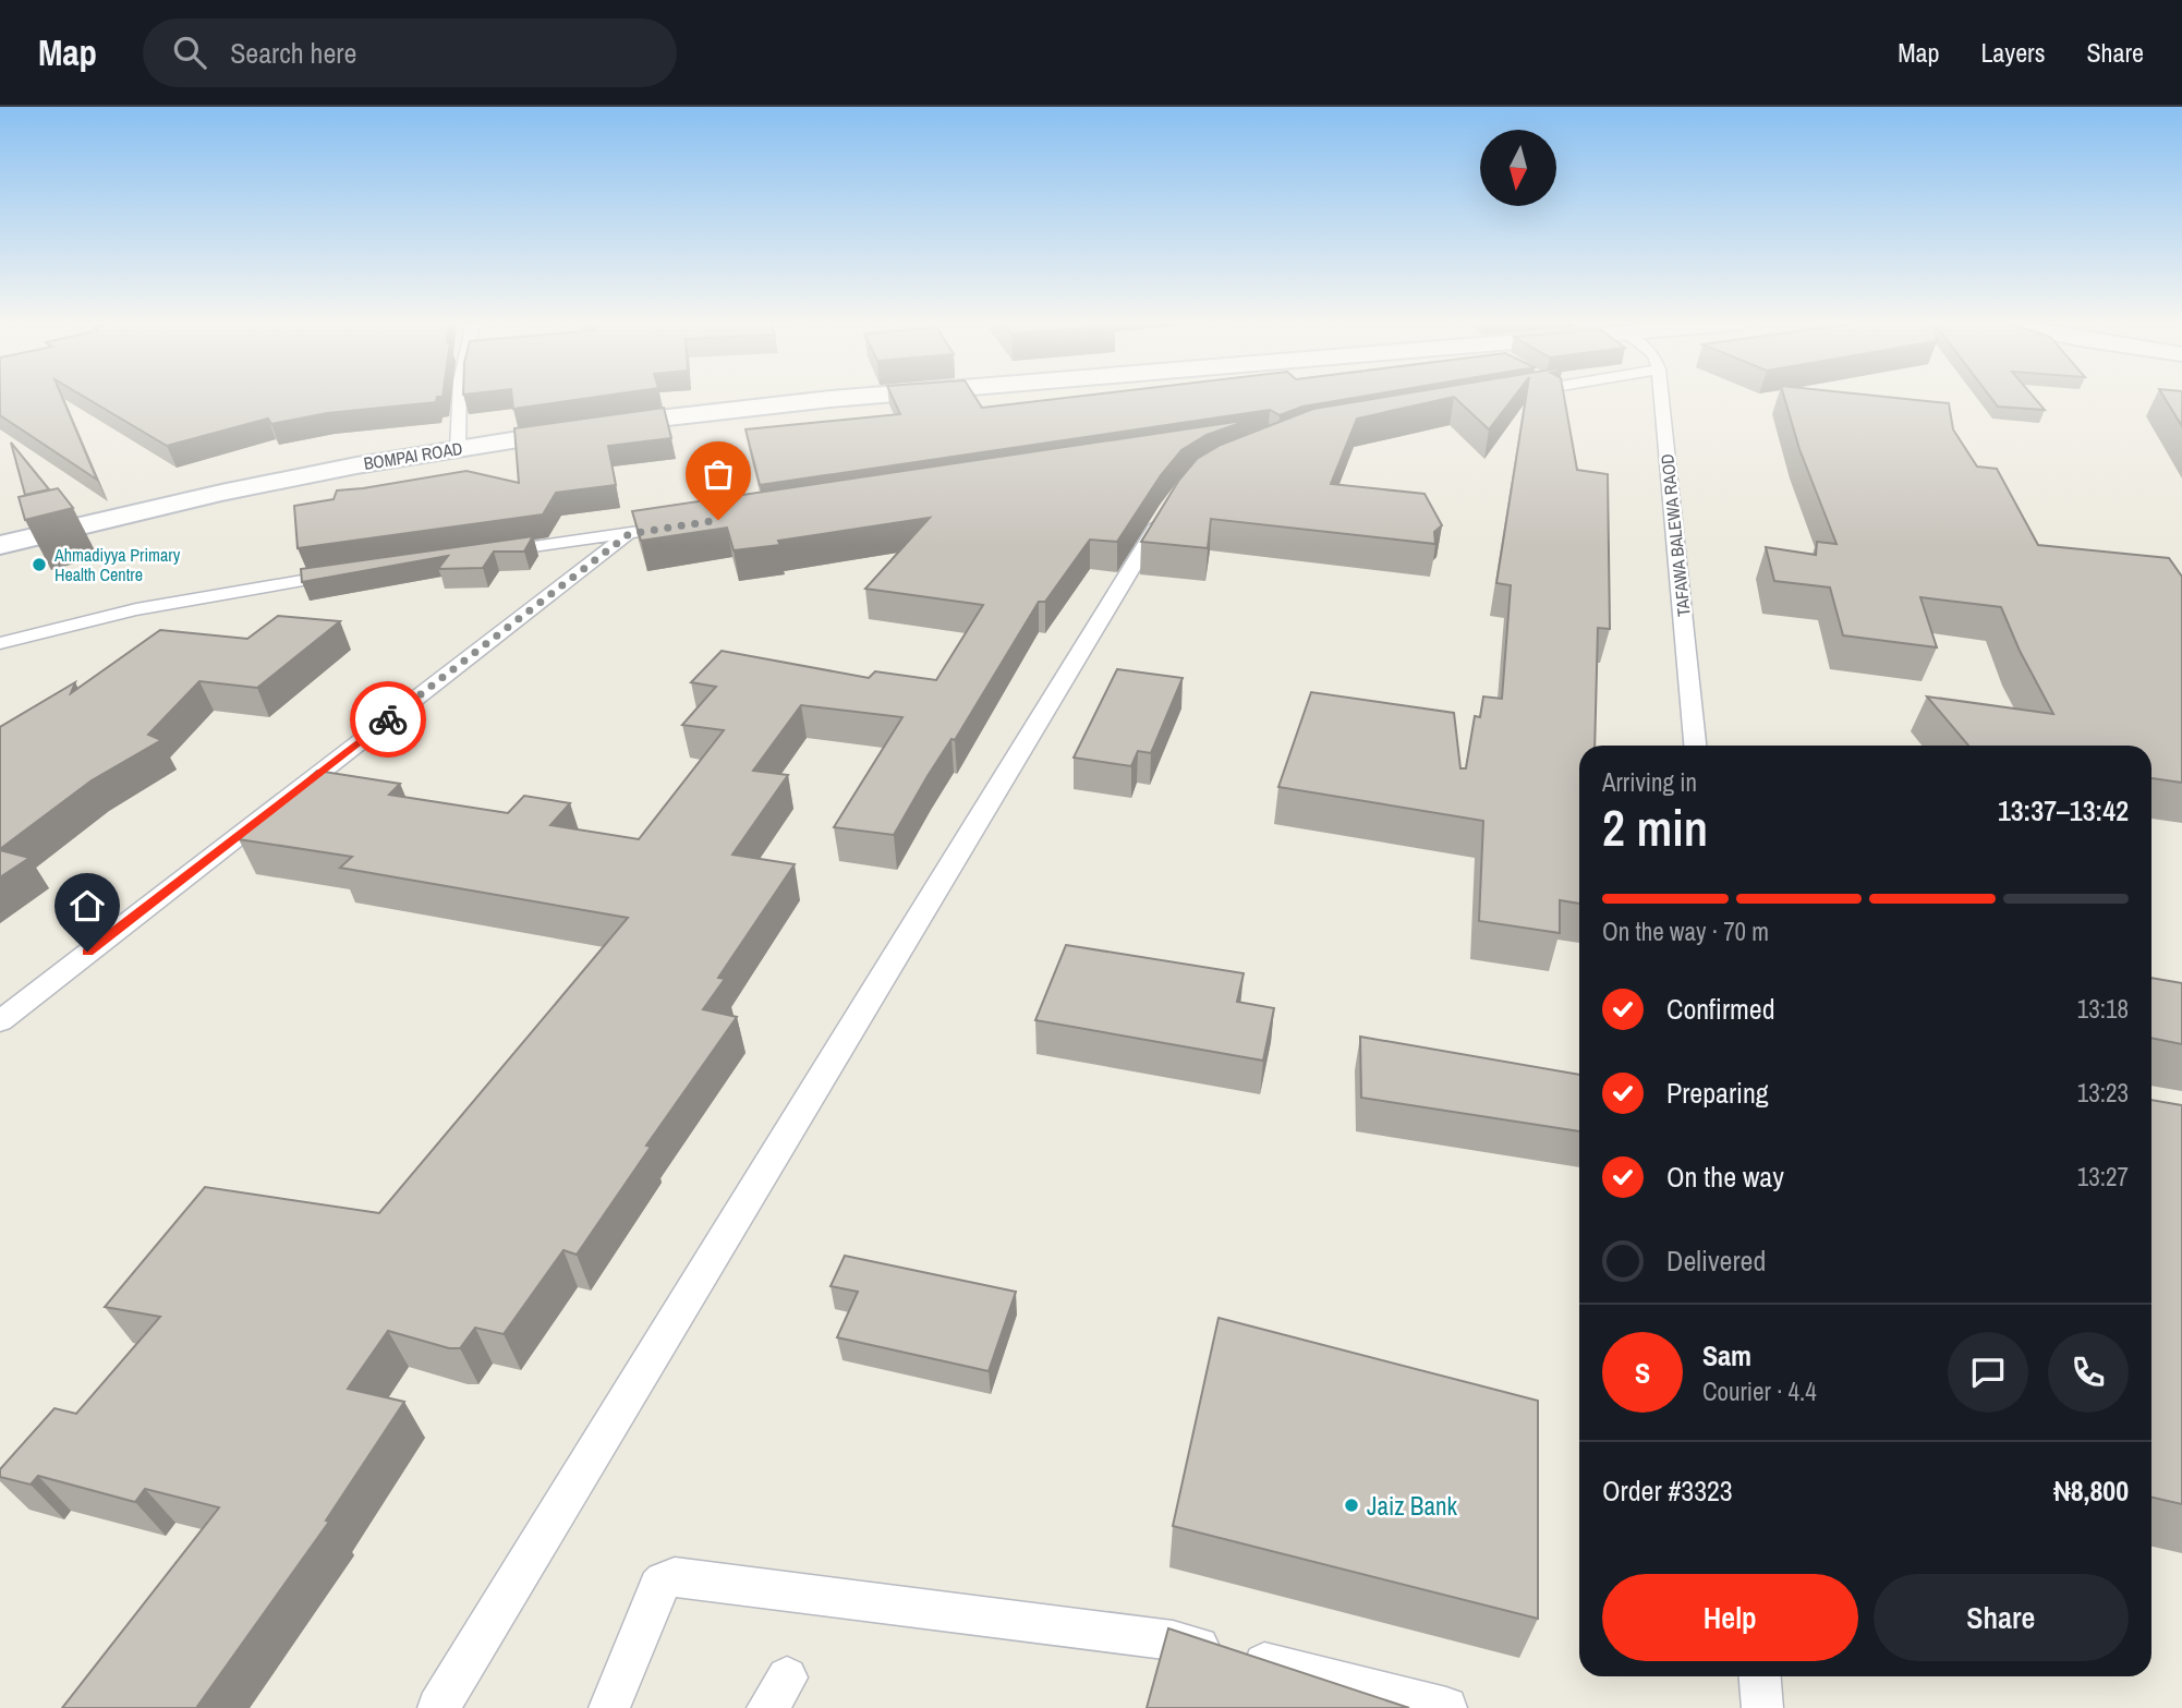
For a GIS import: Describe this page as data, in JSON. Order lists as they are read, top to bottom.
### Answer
{
  "streets": {
    "main road": ["BOMPAI ROAD"],
    "lane": ["TAFAWA BALEWA RAOD"]
  },
  "places": ["Ahmadiyya Primary Health Centre", "Jaiz Bank"],
  "north": "bottom",
  "page": {
    "header": "Map",
    "search": "Search here",
    "nav": ["Map", "Layers", "Share"],
    "heading": ["2 min", "Arriving in", "13:37–13:42"],
    "panel": [
      "Sam",
      "Courier · 4.4",
      "Order #3323",
      "₦8,800"
    ],
    "bar": "On the way · 70 m",
    "list": [
      ["Confirmed", "13:18"],
      ["Preparing", "13:23"],
      ["On the way", "13:27"],
      "Delivered"
    ],
    "round": "S",
    "buttons": ["Help", "Share"]
  }
}
